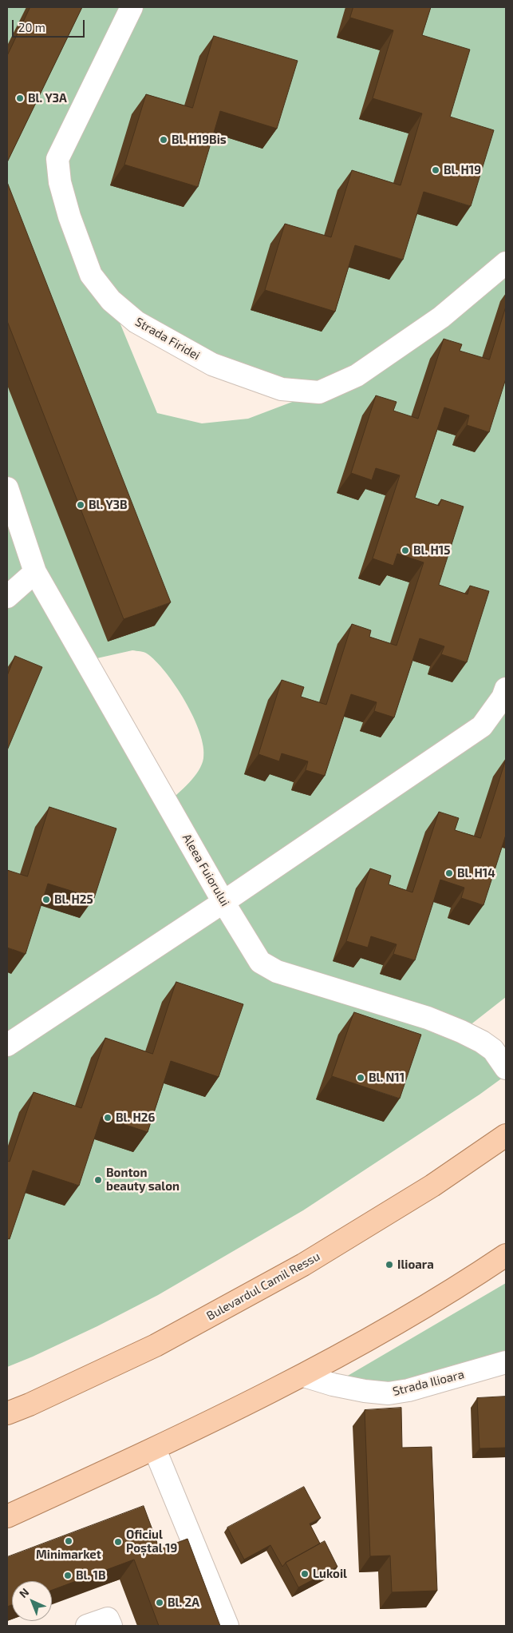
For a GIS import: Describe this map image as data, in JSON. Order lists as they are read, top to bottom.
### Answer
{
  "streets": {
    "main road": ["Bulevardul Camil Ressu"],
    "street": ["Strada Firidei", "Aleea Fuiorului", "Strada Ilioara"]
  },
  "places": [
    "Bl. Y3A",
    "Bl. H19Bis",
    "Bl. H19",
    "Bl. Y3B",
    "Bl. H15",
    "Bl. H14",
    "Bl. H25",
    "Bl. N11",
    "Bl. H26",
    "Bonton beauty salon",
    "Ilioara",
    "Minimarket",
    "Oficiul Poștal 19",
    "Lukoil",
    "Bl. 1B",
    "Bl. 2A"
  ],
  "scale_bar": "20 m",
  "north": "top left"
}
